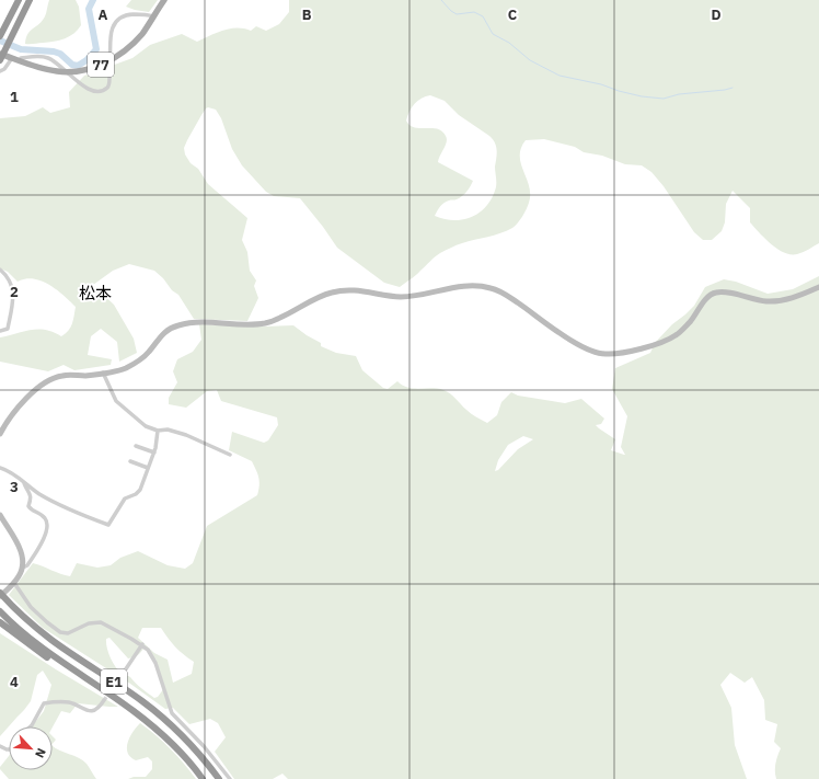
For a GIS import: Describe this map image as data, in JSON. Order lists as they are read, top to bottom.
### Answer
{
  "streets": {
    "highway": ["E1"],
    "main road": ["77"]
  },
  "districts": ["松本"],
  "north": "bottom right",
  "grid": {
    "columns": [
      "A",
      "B",
      "C",
      "D"
    ],
    "rows": [
      "1",
      "2",
      "3",
      "4"
    ]
  }
}
